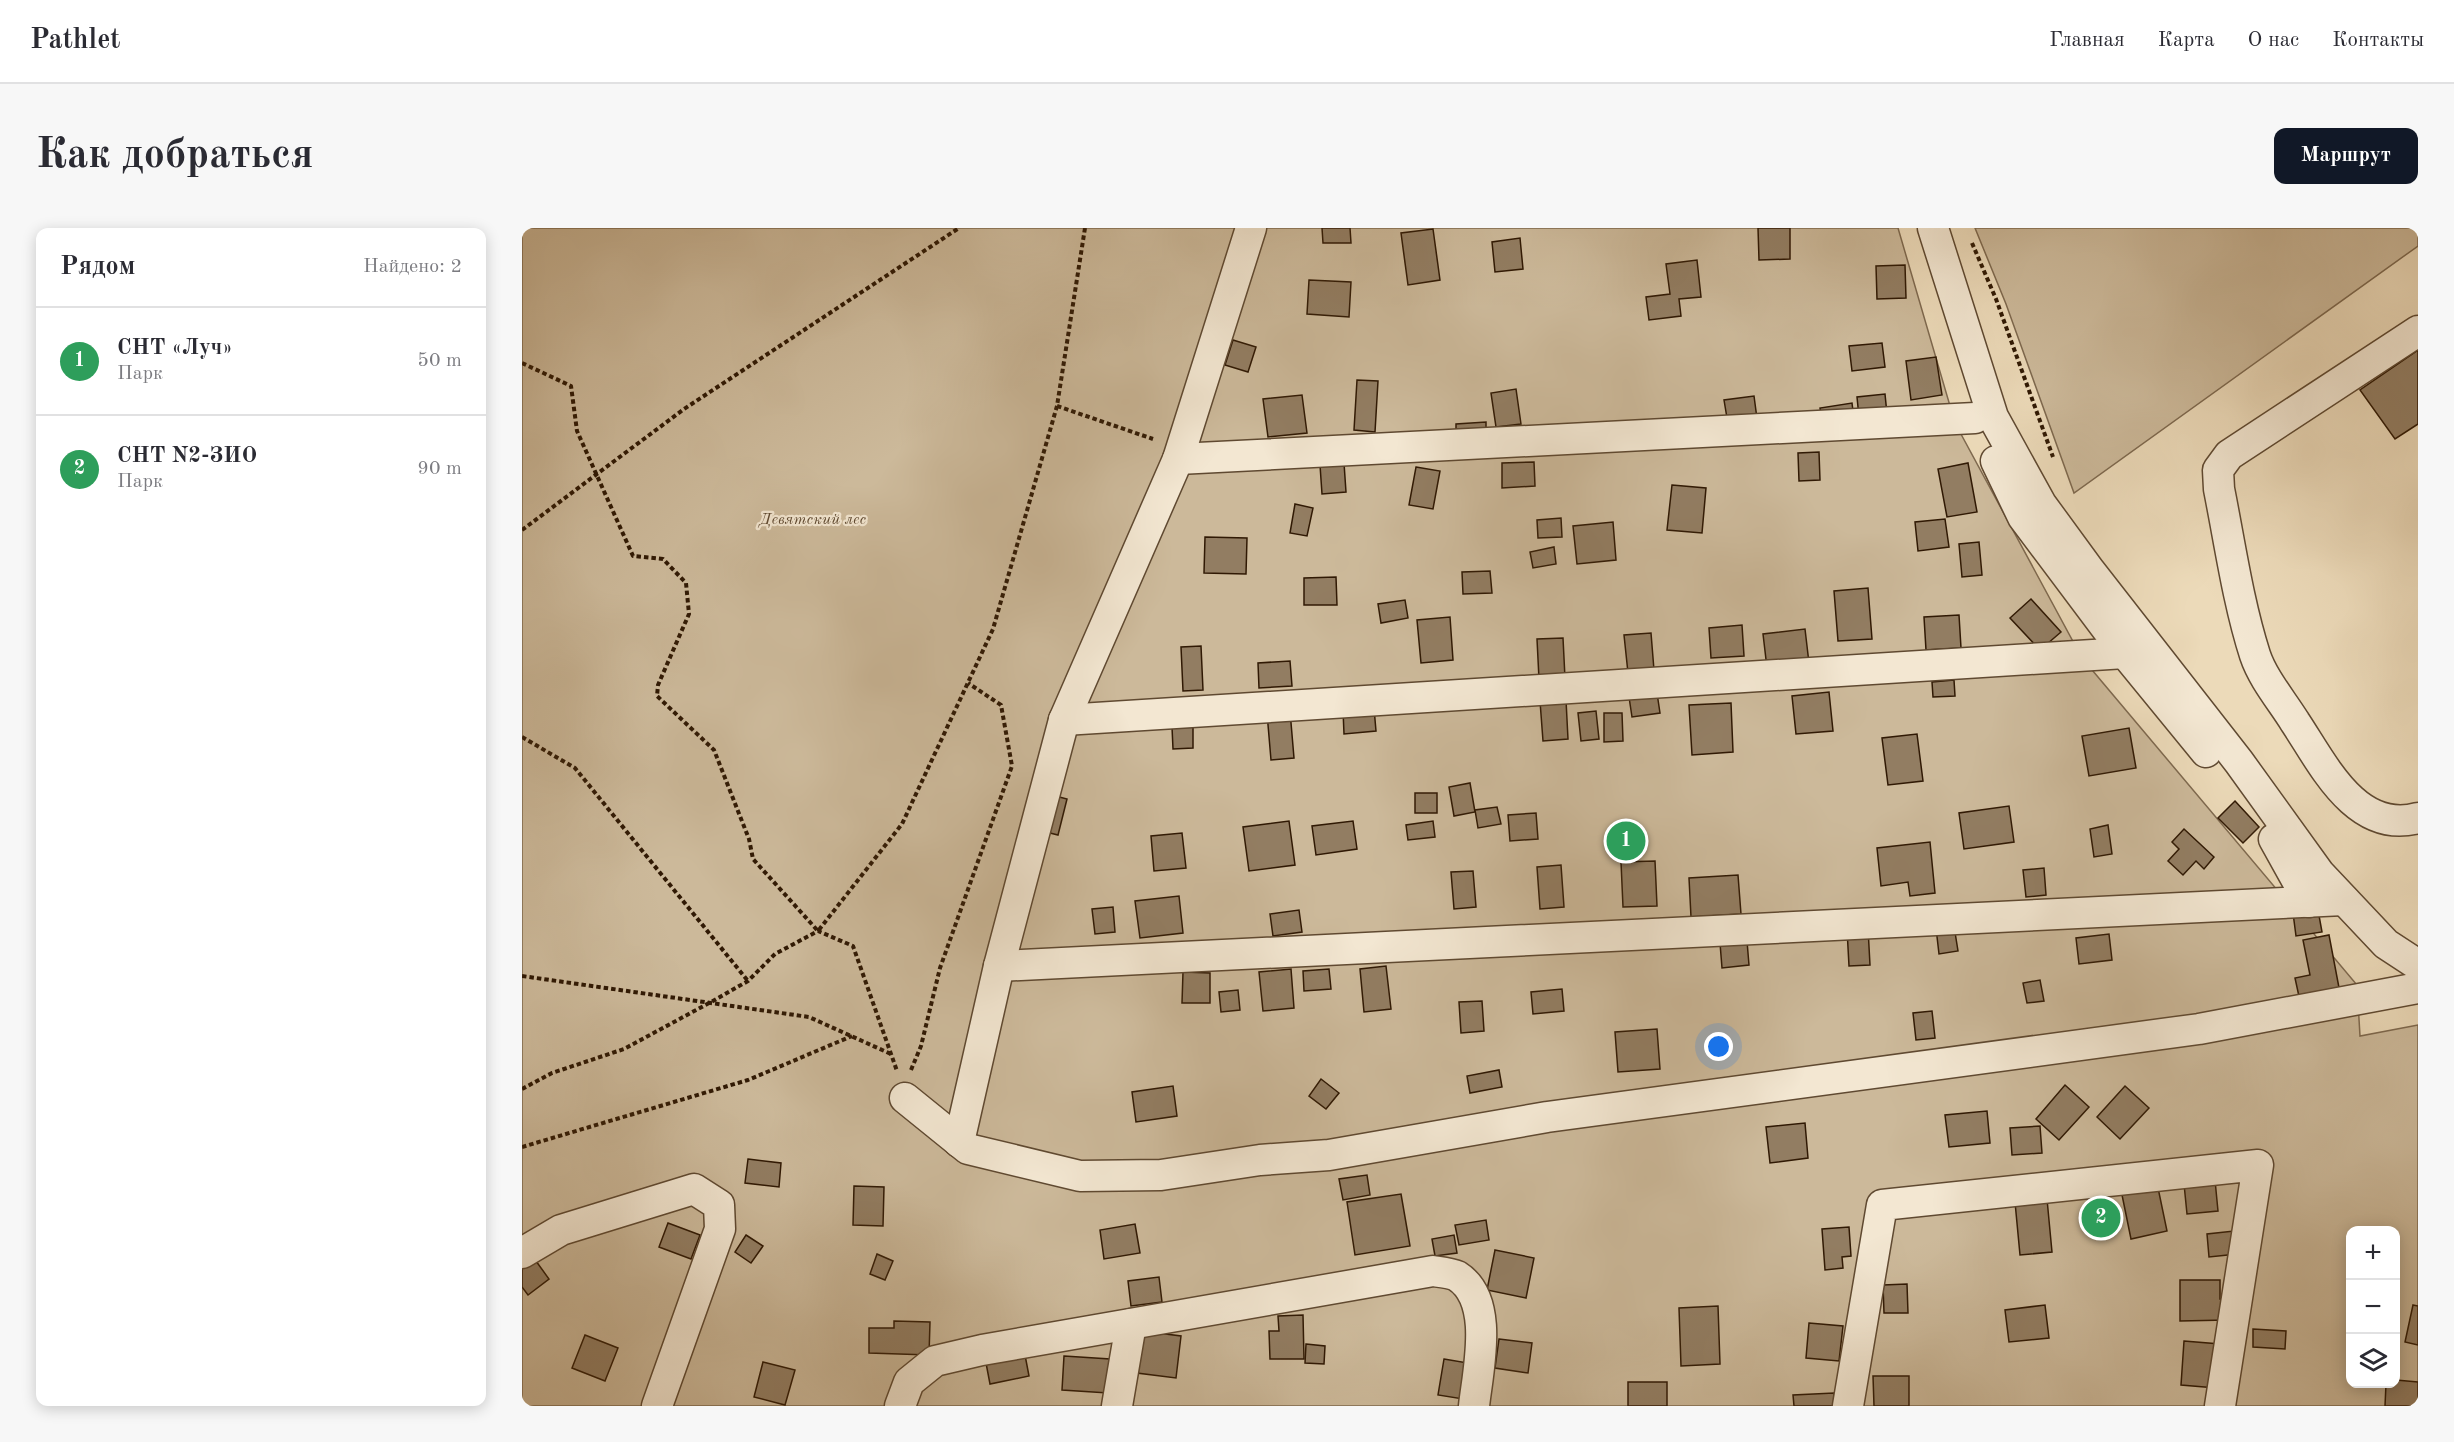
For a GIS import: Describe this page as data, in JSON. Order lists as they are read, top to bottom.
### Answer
{
  "parks": ["Девятский лес"],
  "page": {
    "header": "Pathlet",
    "nav": [
      "Главная",
      "Карта",
      "О нас",
      "Контакты"
    ],
    "buttons": "Маршрут",
    "title": "Как добраться",
    "heading": ["Рядом", "Найдено: 2"],
    "list": [
      {
        "mark": "1",
        "name": "СНТ «Луч»",
        "note": "Парк",
        "value": "50 m"
      },
      {
        "mark": "2",
        "name": "СНТ N2-ЗИО",
        "note": "Парк",
        "value": "90 m"
      }
    ],
    "pins": ["1", "2"],
    "map_buttons": ["+", "−"]
  }
}
